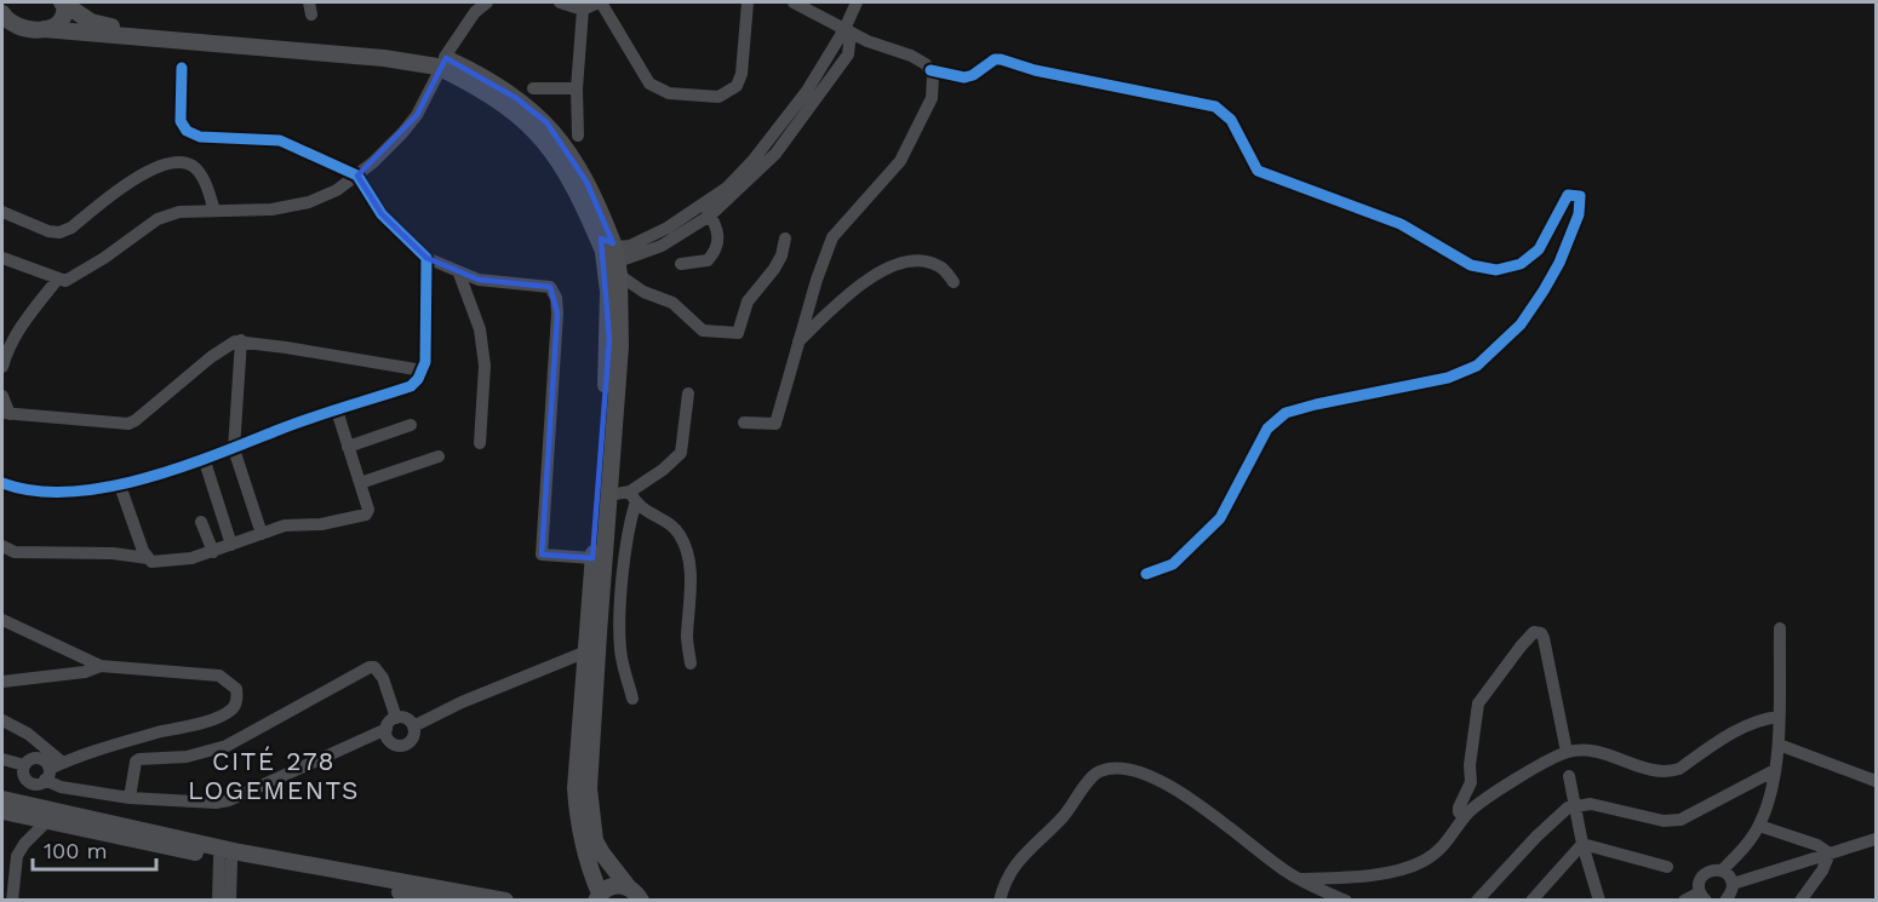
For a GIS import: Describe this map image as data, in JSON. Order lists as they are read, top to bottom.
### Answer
{
  "districts": ["CITÉ 278 LOGEMENTS"],
  "scale_bar": "100 m"
}
